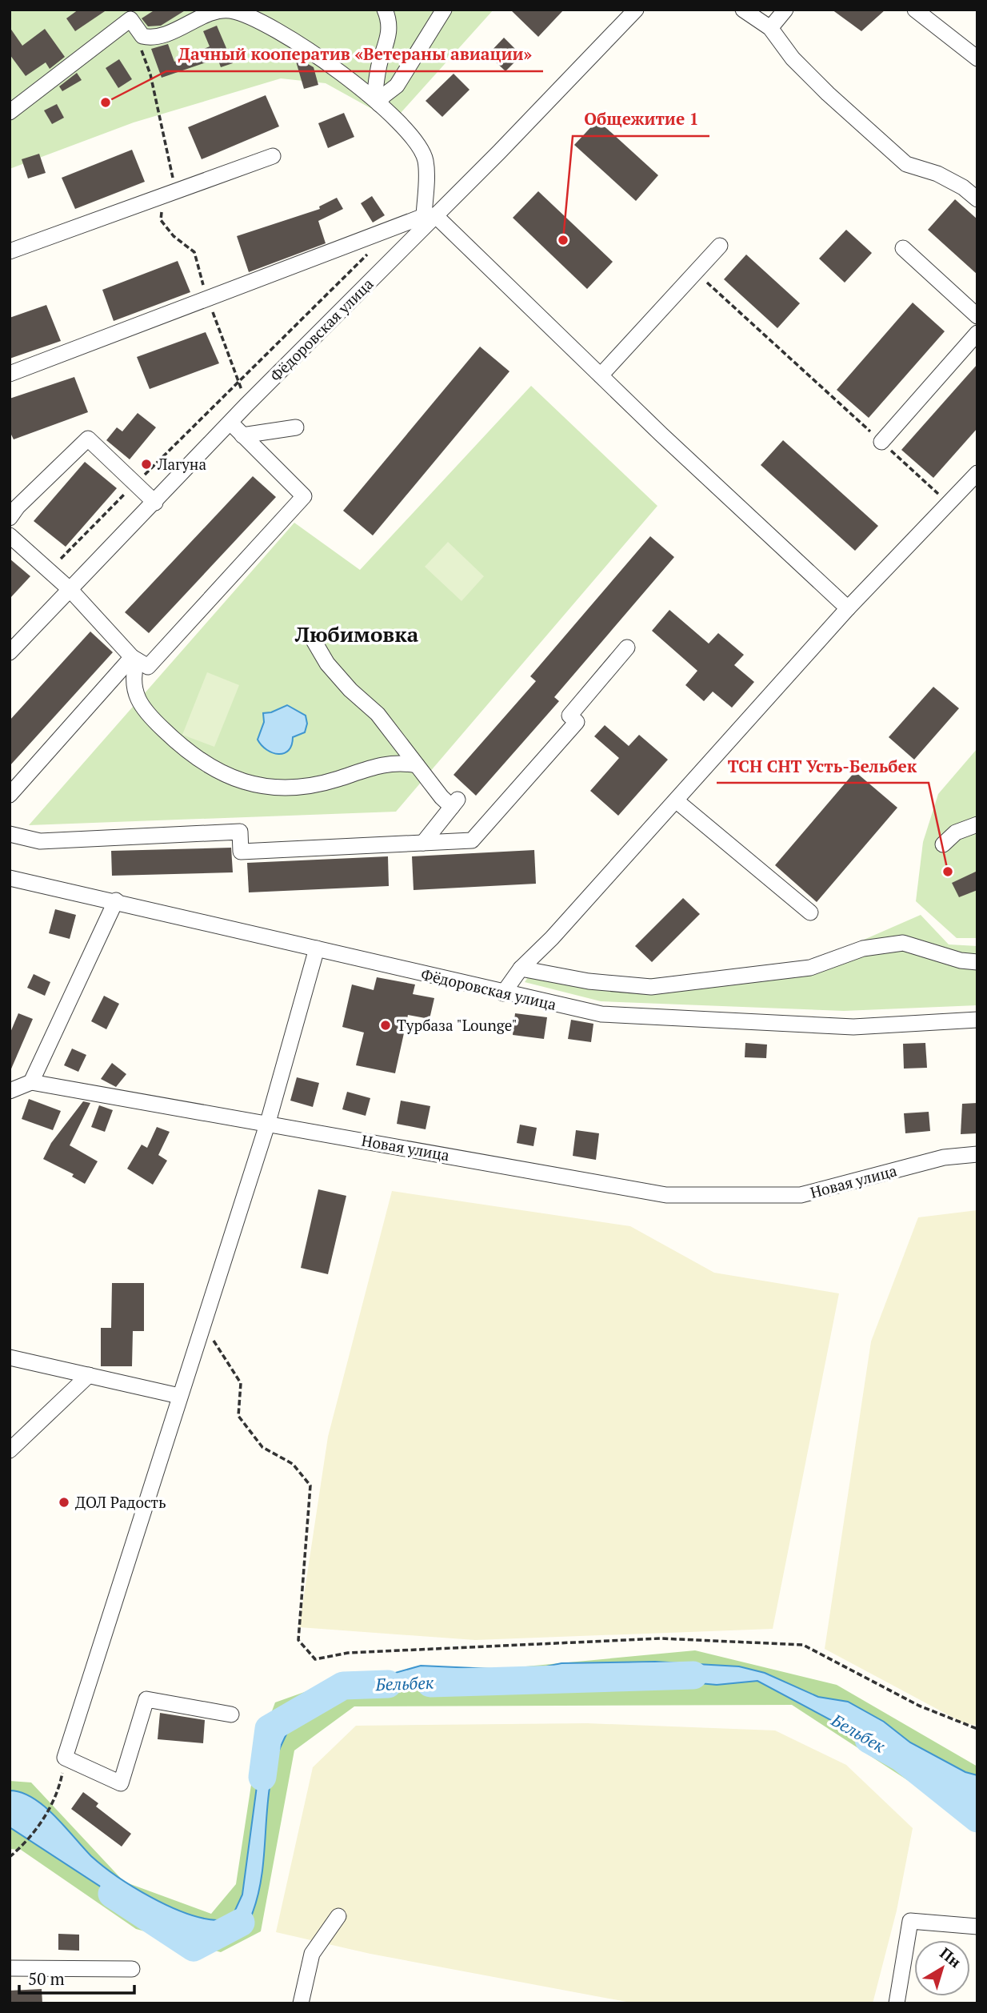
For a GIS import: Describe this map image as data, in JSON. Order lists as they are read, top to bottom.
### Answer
{
  "streets": {
    "street": ["Фёдоровская улица", "Новая улица"]
  },
  "districts": ["Любимовка"],
  "water": ["Бельбек"],
  "places": [
    "Дачный кооператив «Ветераны авиации»",
    "Общежитие 1",
    "Лагуна",
    "ТСН СНТ Усть-Бельбек",
    "Турбаза \"Lounge\"",
    "ДОЛ Радость"
  ],
  "scale_bar": "50 m",
  "north": "top right"
}
